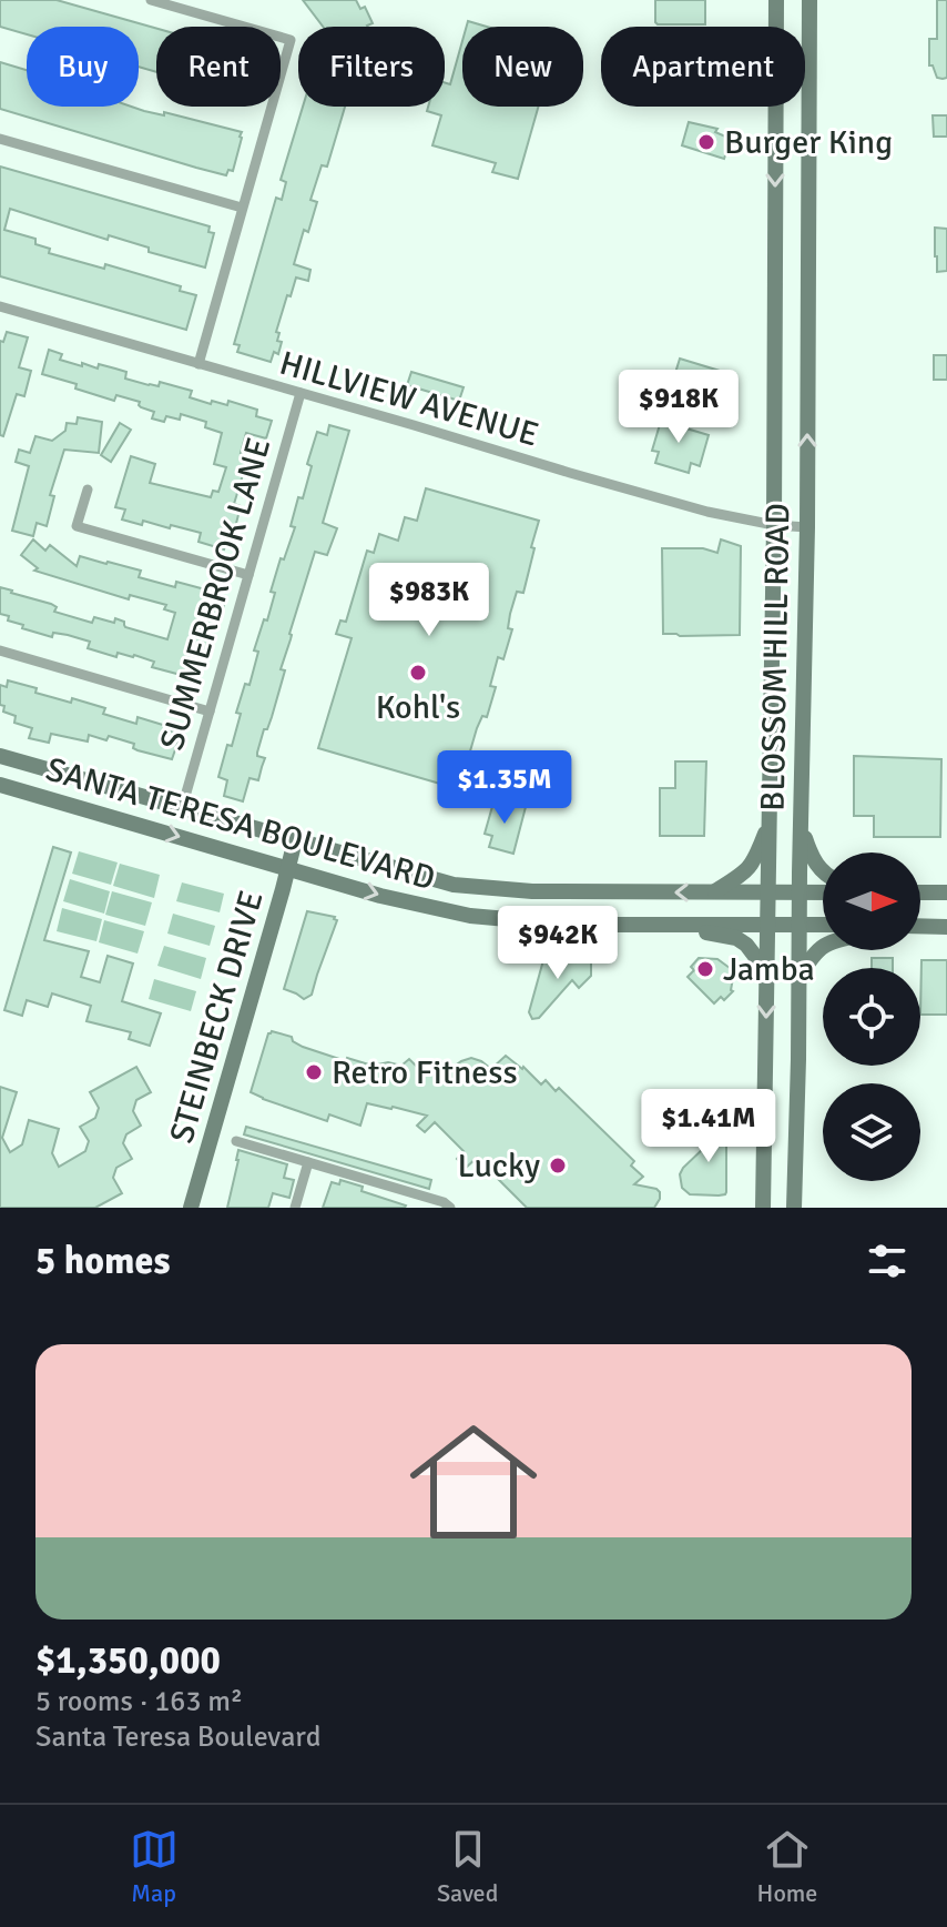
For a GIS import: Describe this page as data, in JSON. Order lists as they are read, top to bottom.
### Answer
{
  "streets": {
    "main road": ["BLOSSOM HILL ROAD", "SANTA TERESA BOULEVARD", "STEINBECK DRIVE"],
    "street": ["HILLVIEW AVENUE", "SUMMERBROOK LANE"]
  },
  "crossings": [
    ["HILLVIEW AVENUE", "SUMMERBROOK LANE"],
    ["HILLVIEW AVENUE", "BLOSSOM HILL ROAD"],
    ["SUMMERBROOK LANE", "SANTA TERESA BOULEVARD"],
    ["BLOSSOM HILL ROAD", "SANTA TERESA BOULEVARD"],
    ["SANTA TERESA BOULEVARD", "STEINBECK DRIVE"]
  ],
  "places": [
    "Burger King",
    "Kohl's",
    "Jamba",
    "Retro Fitness",
    "Lucky"
  ],
  "north": "right",
  "page": {
    "chip": [
      "Buy",
      "Rent",
      "Filters",
      "New",
      "Apartment"
    ],
    "price": [
      "$918K",
      "$983K",
      "$1.35M",
      "$942K",
      "$1.41M"
    ],
    "heading": "5 homes",
    "list": [
      {
        "name": "$1,350,000",
        "note": "5 rooms · 163 m² · Santa Teresa Boulevard"
      }
    ],
    "tabs": ["Map", "Saved", "Home"]
  }
}
